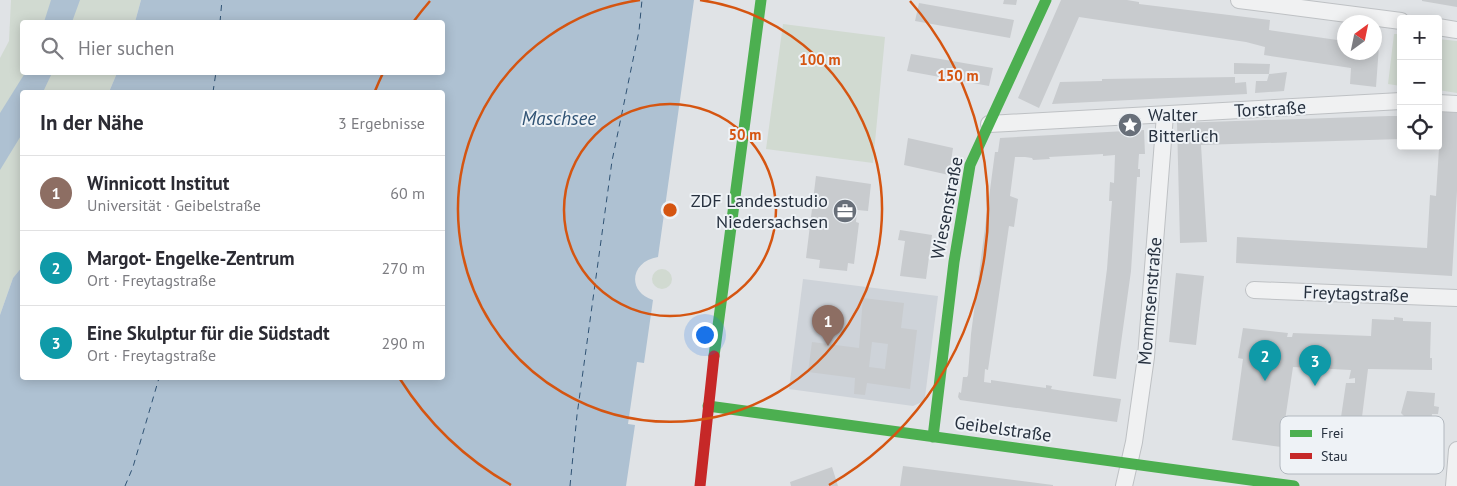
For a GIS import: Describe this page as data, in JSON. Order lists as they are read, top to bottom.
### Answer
{
  "streets": {
    "street": [
      "Torstraße",
      "Wiesenstraße",
      "Freytagstraße",
      "Mommsenstraße",
      "Geibelstraße"
    ]
  },
  "crossings": [
    ["Torstraße", "Wiesenstraße"],
    ["Torstraße", "Mommsenstraße"],
    ["Wiesenstraße", "Geibelstraße"],
    ["Mommsenstraße", "Geibelstraße"]
  ],
  "water": ["Maschsee"],
  "places": {
    "place": ["Walter Bitterlich"],
    "office": ["ZDF Landesstudio Niedersachsen"]
  },
  "legend": ["Frei", "Stau"],
  "north": "top right",
  "page": {
    "map_buttons": ["+", "−"],
    "search": "Hier suchen",
    "heading": ["In der Nähe", "3 Ergebnisse"],
    "list": [
      {
        "mark": "1",
        "name": "Winnicott Institut",
        "note": "Universität · Geibelstraße",
        "value": "60 m"
      },
      {
        "mark": "2",
        "name": "Margot- Engelke-Zentrum",
        "note": "Ort · Freytagstraße",
        "value": "270 m"
      },
      {
        "mark": "3",
        "name": "Eine Skulptur für die Südstadt",
        "note": "Ort · Freytagstraße",
        "value": "290 m"
      }
    ],
    "pins": ["1", "2", "3"]
  },
  "rings": ["100 m", "150 m", "50 m"]
}
